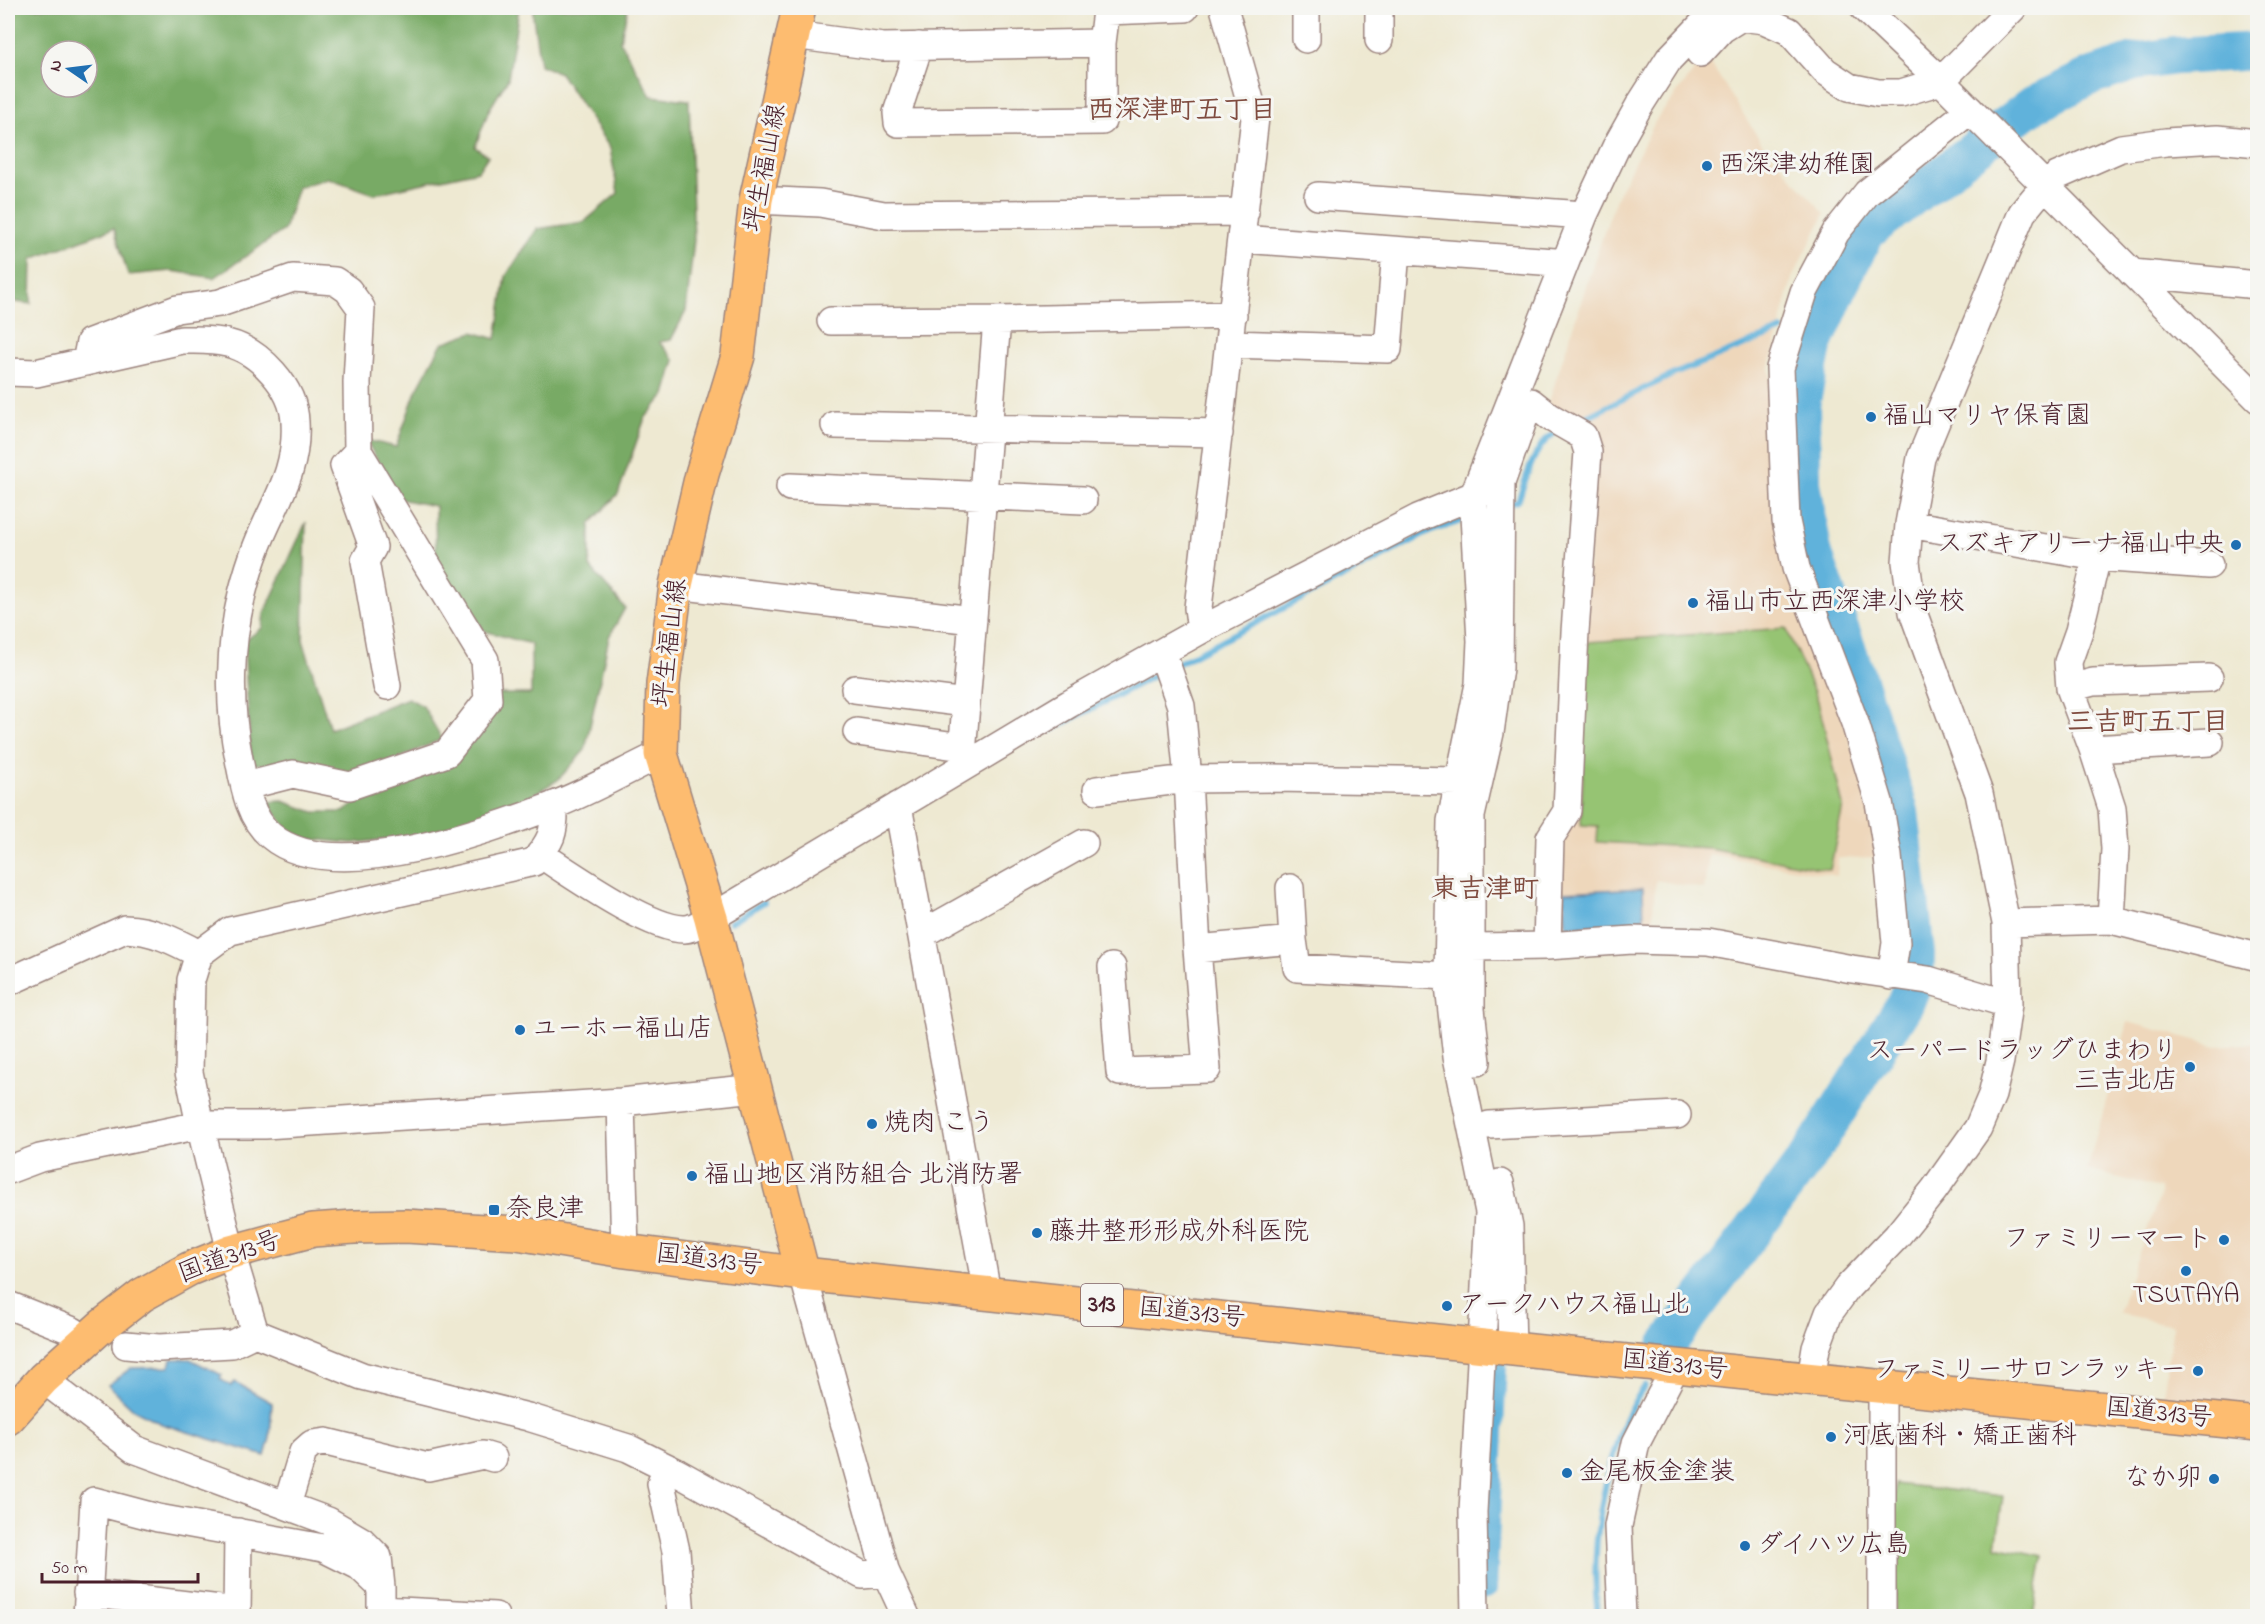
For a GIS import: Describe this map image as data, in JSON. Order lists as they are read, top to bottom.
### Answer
{
  "streets": {
    "main road": ["坪生福山線", "国道313号", "313"]
  },
  "crossings": [
    ["坪生福山線", "国道313号"]
  ],
  "districts": ["西深津町五丁目", "三吉町五丁目", "東吉津町"],
  "places": {
    "other": [
      "西深津幼稚園",
      "福山マリヤ保育園",
      "スズキアリーナ福山中央",
      "福山市立西深津小学校",
      "ユーホー福山店",
      "スーパードラッグひまわり 三吉北店",
      "焼肉 こう",
      "福山地区消防組合 北消防署",
      "藤井整形形成外科医院",
      "ファミリーマート",
      "TSUTAYA",
      "アークハウス福山北",
      "ファミリーサロンラッキー",
      "河底歯科・矯正歯科",
      "金尾板金塗装",
      "なか卯",
      "ダイハツ広島"
    ],
    "transit": ["奈良津"]
  },
  "scale_bar": "50 m",
  "north": "left"
}
